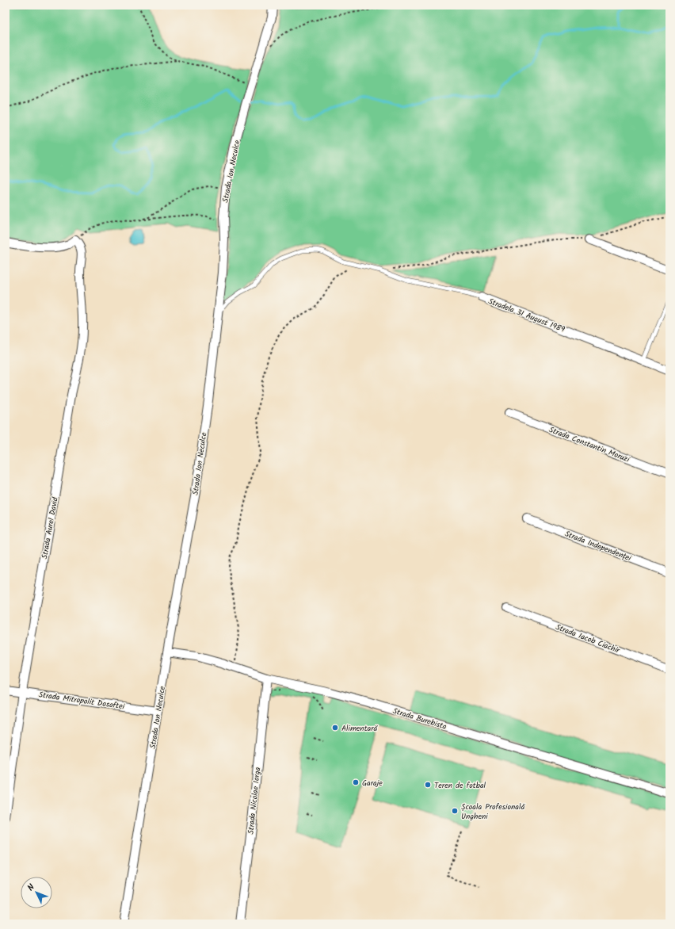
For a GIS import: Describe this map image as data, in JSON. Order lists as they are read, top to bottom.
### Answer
{
  "streets": {
    "street": [
      "Strada Ion Neculce",
      "Stradela 31 August 1989",
      "Strada Constantin Moruzi",
      "Strada Aurel David",
      "Strada Independenței",
      "Strada Iacob Ciachir",
      "Strada Mitropolit Dosoftei",
      "Strada Burebista",
      "Strada Nicolae Iorga"
    ]
  },
  "crossings": [
    ["Strada Ion Neculce", "Stradela 31 August 1989"],
    ["Strada Ion Neculce", "Strada Mitropolit Dosoftei"],
    ["Strada Ion Neculce", "Strada Burebista"],
    ["Strada Aurel David", "Strada Mitropolit Dosoftei"],
    ["Strada Burebista", "Strada Nicolae Iorga"]
  ],
  "places": [
    "Alimentară",
    "Garaje",
    "Teren de fotbal",
    "Școala Profesională Ungheni"
  ],
  "north": "top left"
}
